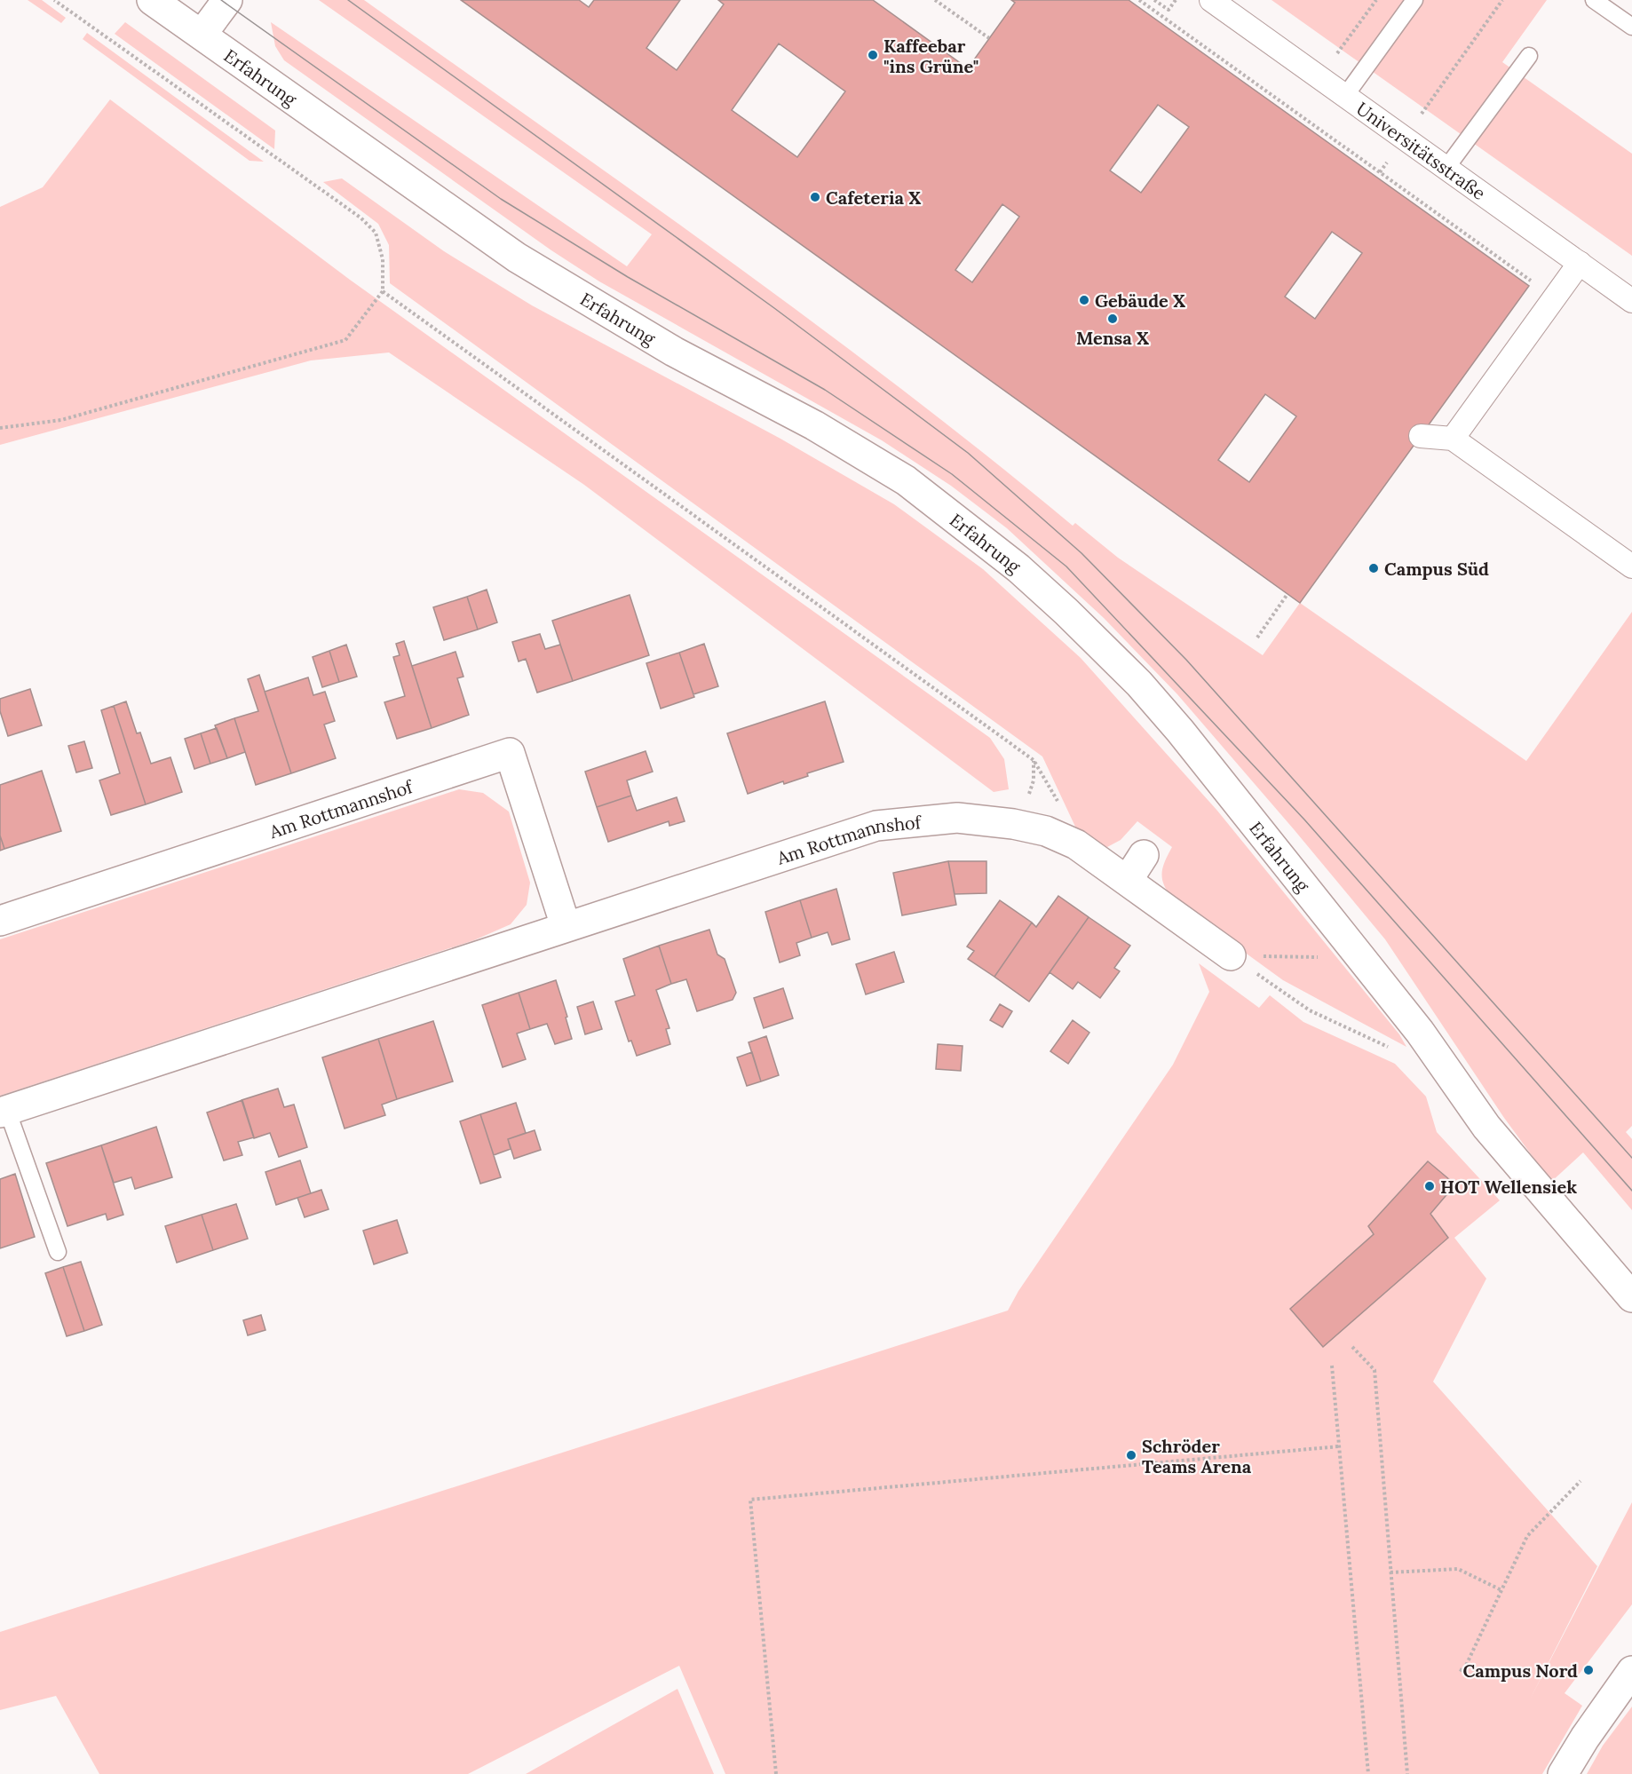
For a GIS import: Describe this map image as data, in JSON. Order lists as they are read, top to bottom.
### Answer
{
  "streets": {
    "street": ["Erfahrung", "Universitätsstraße", "Am Rottmannshof"]
  },
  "places": [
    "Kaffeebar \"ins Grüne\"",
    "Cafeteria X",
    "Gebäude X",
    "Mensa X",
    "Campus Süd",
    "HOT Wellensiek",
    "Schröder Teams Arena",
    "Campus Nord"
  ]
}
